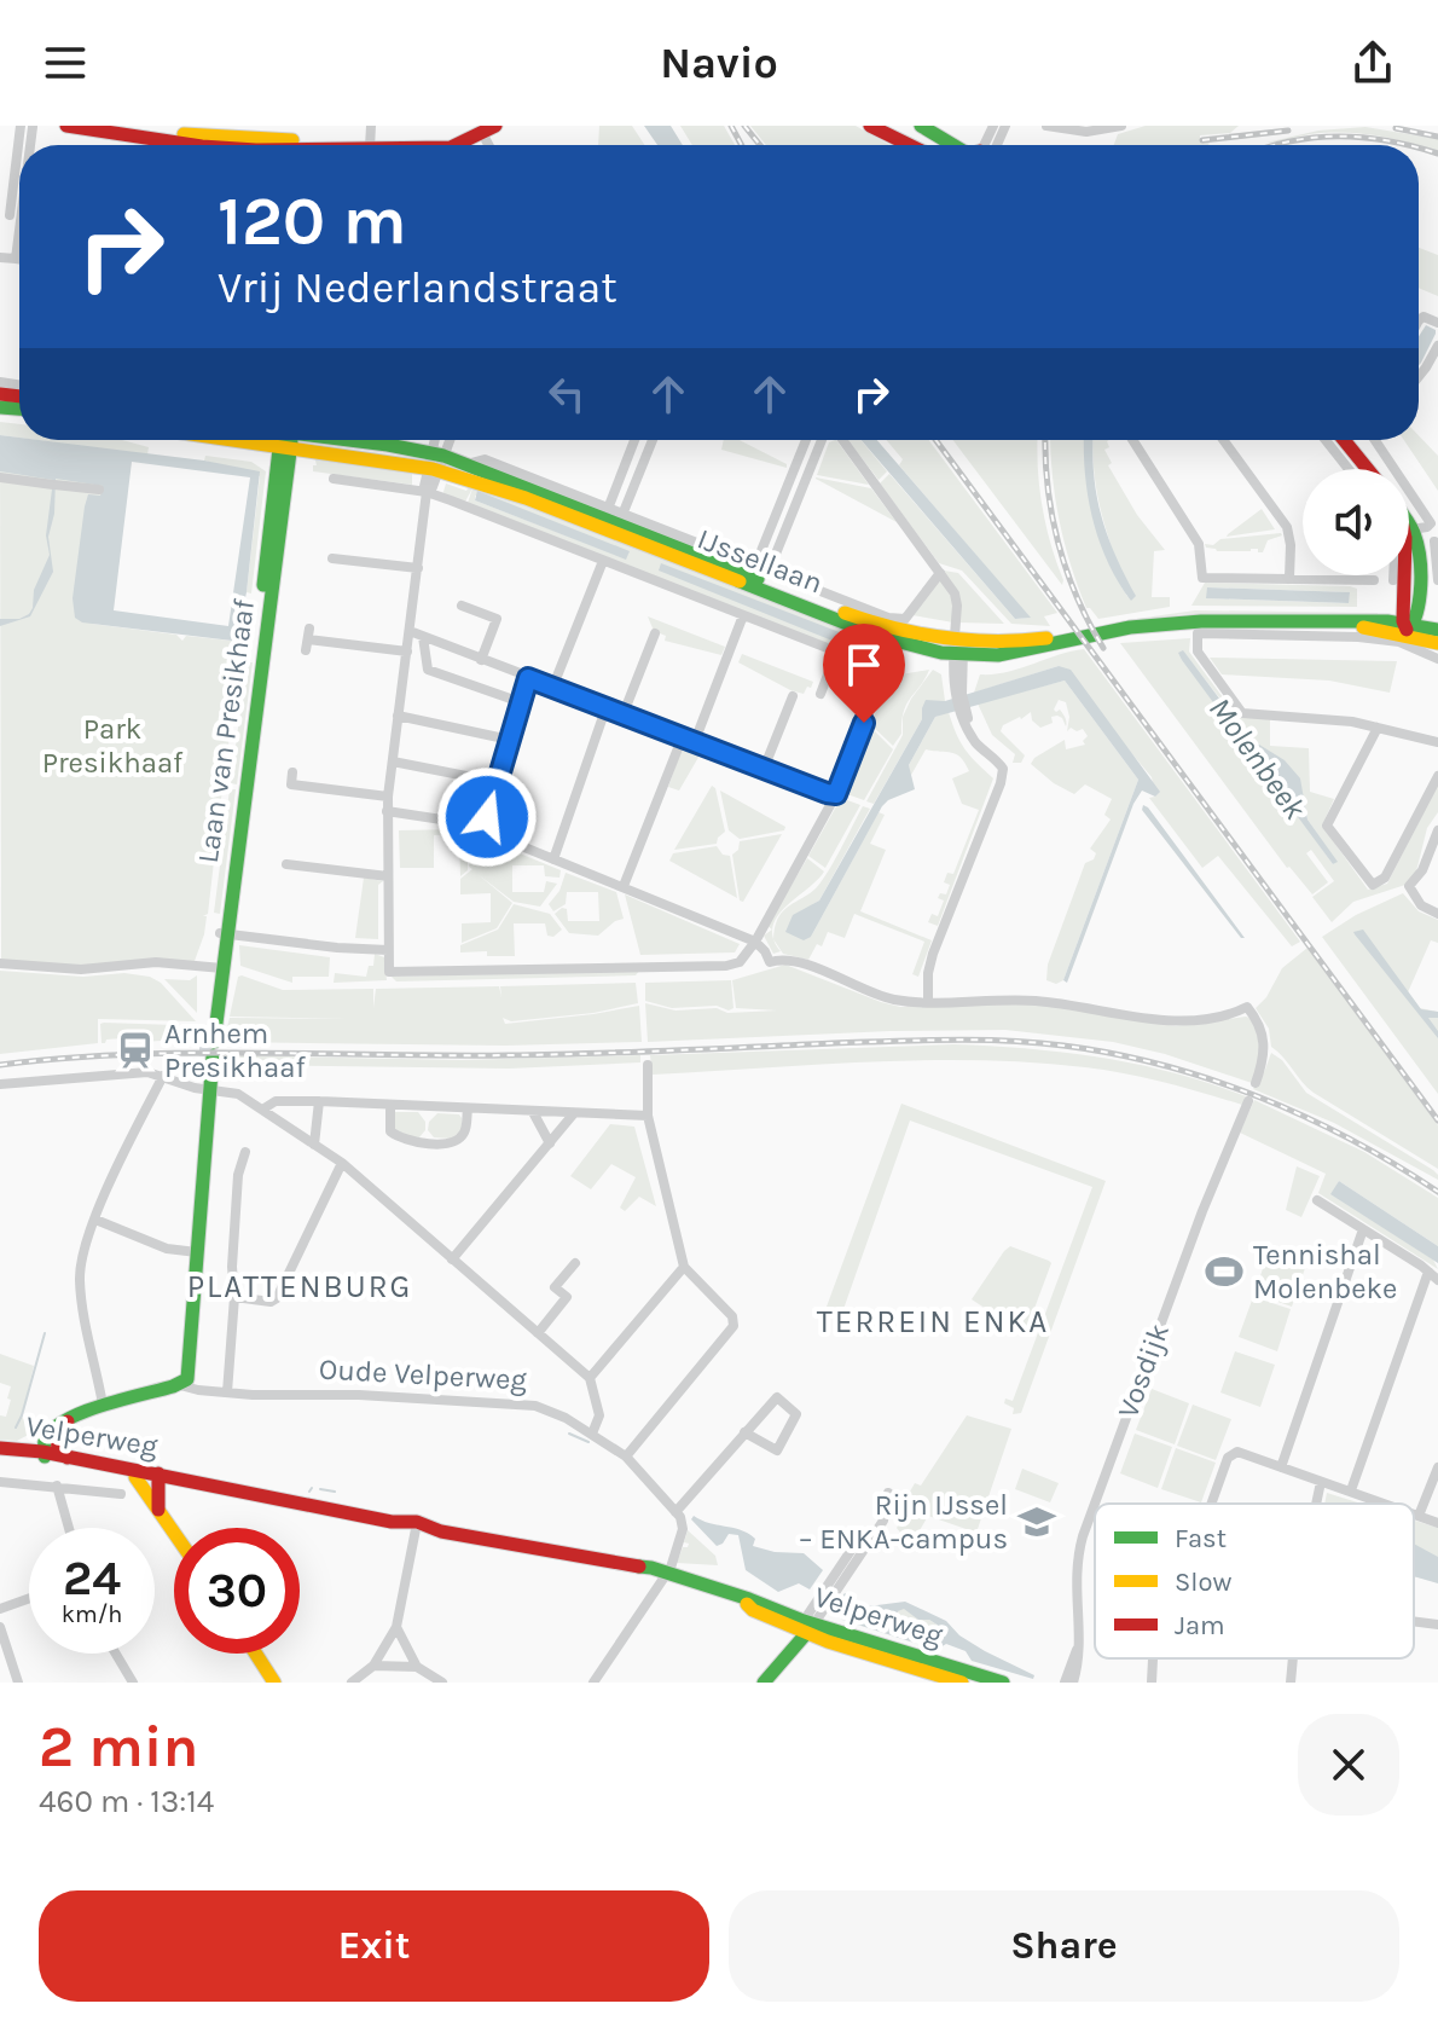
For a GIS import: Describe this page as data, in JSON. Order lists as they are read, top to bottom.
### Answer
{
  "streets": {
    "main road": [
      "IJssellaan",
      "Laan van Presikhaaf",
      "Oude Velperweg",
      "Velperweg"
    ],
    "street": ["Vosdijk"]
  },
  "crossings": [
    ["Laan van Presikhaaf", "Oude Velperweg"],
    ["Oude Velperweg", "Velperweg"]
  ],
  "districts": ["PLATTENBURG", "TERREIN ENKA"],
  "water": ["Molenbeek"],
  "parks": ["Park Presikhaaf"],
  "places": {
    "station": ["Arnhem Presikhaaf"],
    "sports": ["Tennishal Molenbeke"],
    "school or university": ["Rijn IJssel – ENKA-campus"]
  },
  "legend": ["Fast", "Slow", "Jam"],
  "page": {
    "header": "Navio",
    "turn": ["120 m", "Vrij Nederlandstraat"],
    "speed": "24 km/h",
    "limit": "30",
    "heading": ["2 min", "460 m · 13:14"],
    "buttons": ["Exit", "Share"]
  }
}
